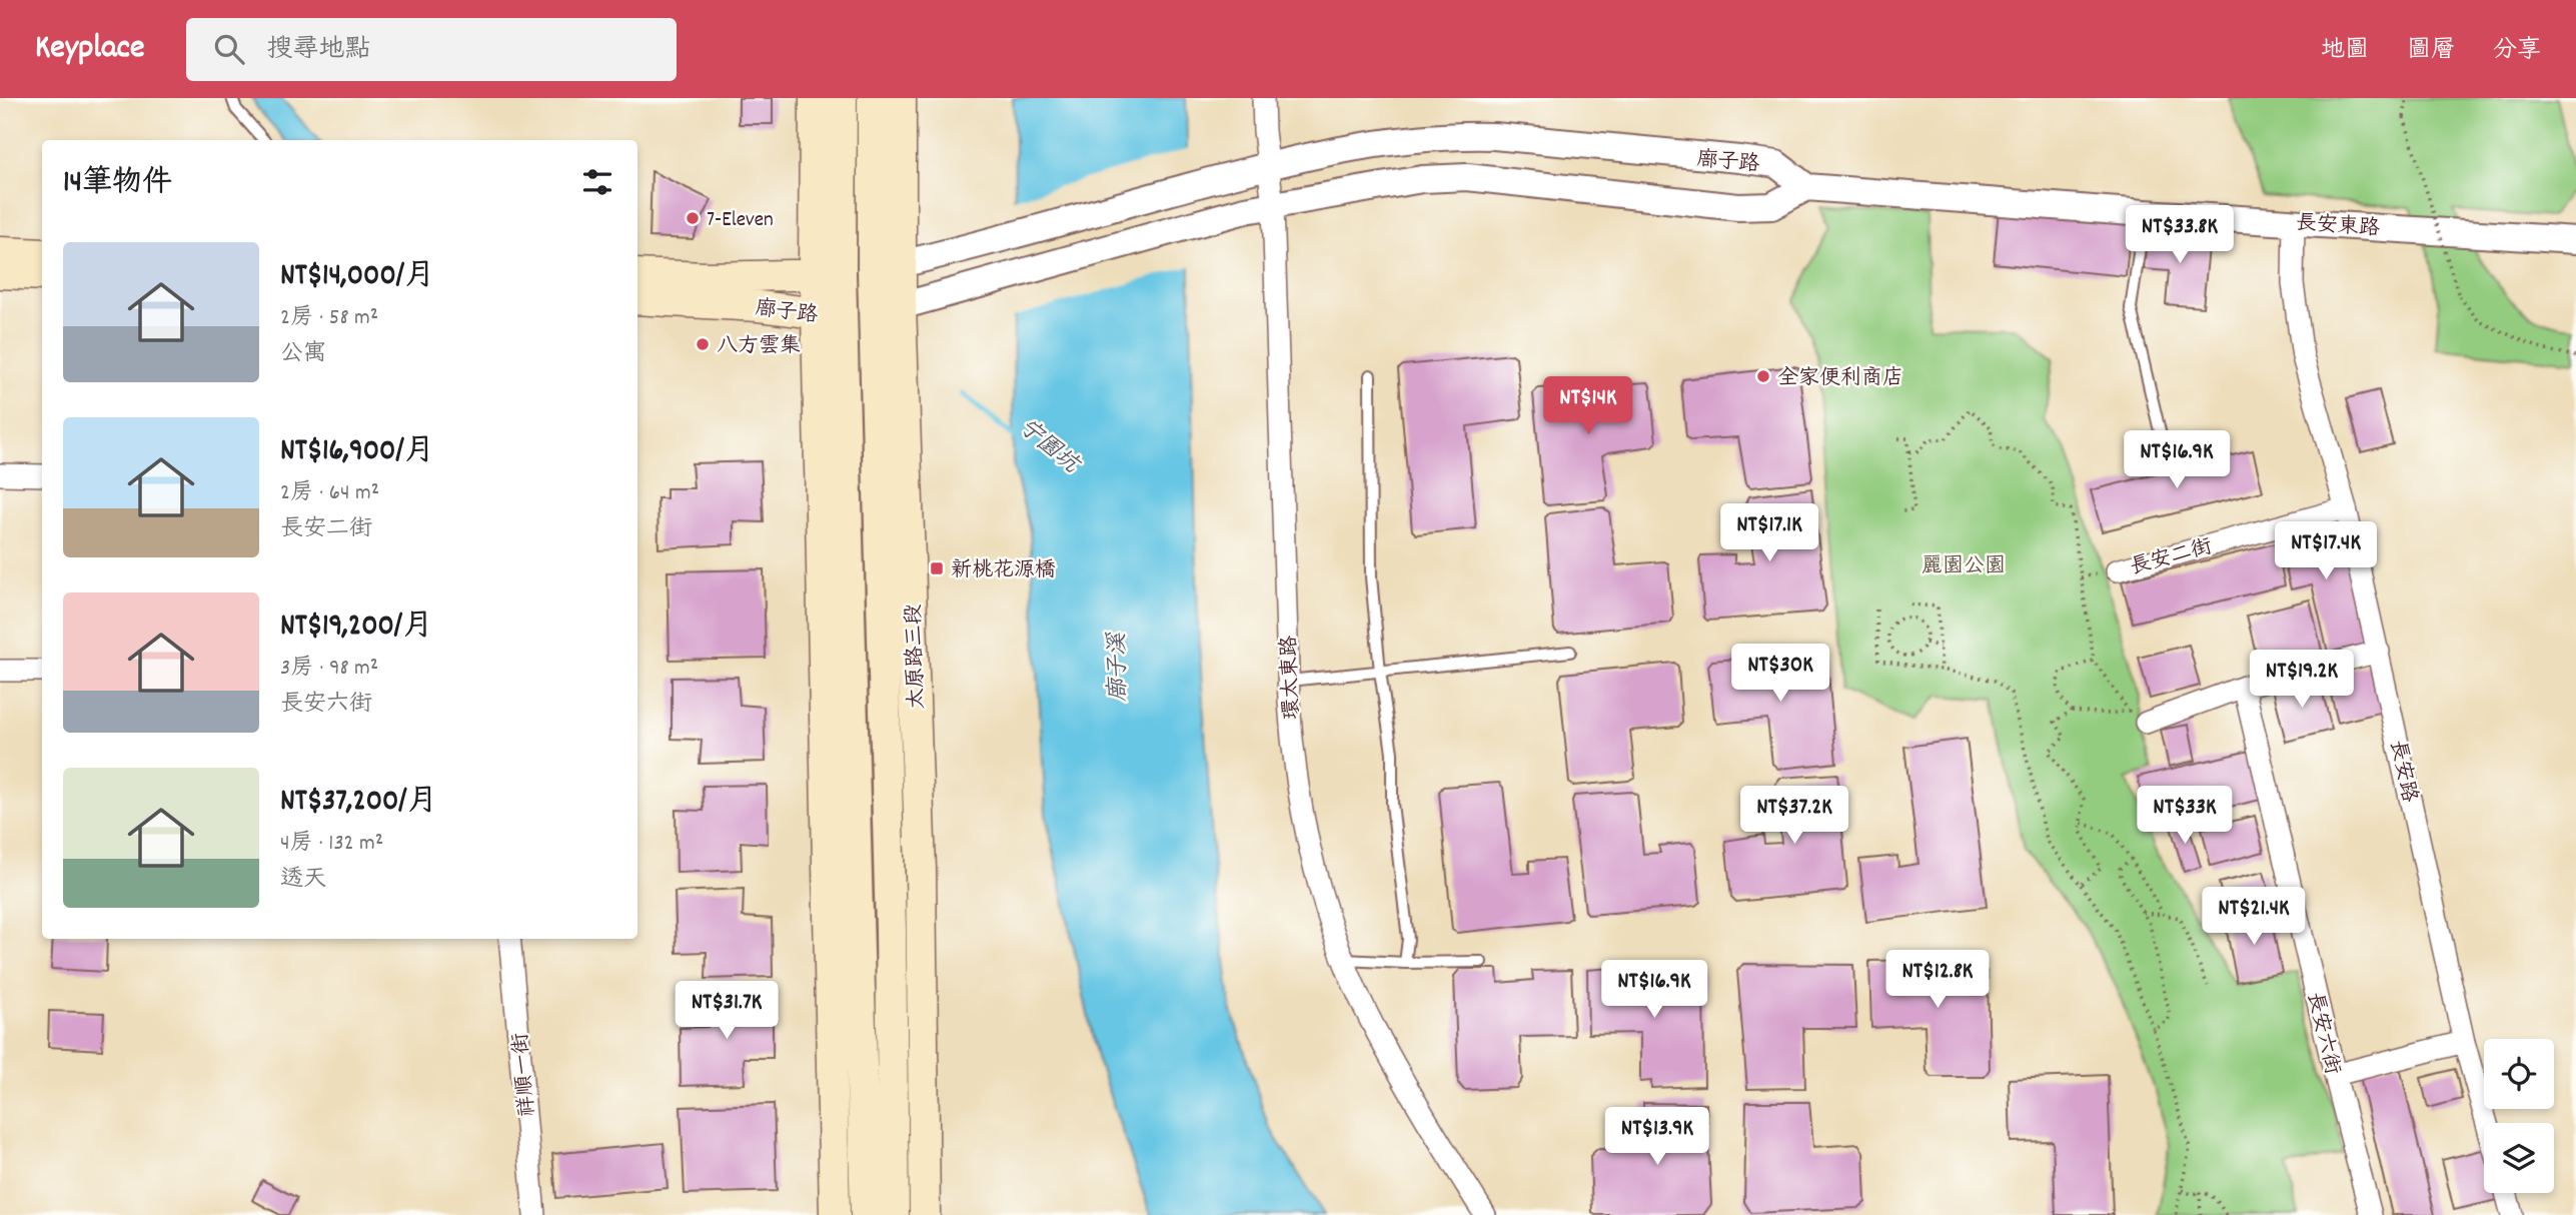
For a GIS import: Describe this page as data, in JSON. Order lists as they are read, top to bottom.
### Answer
{
  "streets": {
    "main road": ["廍子路", "太原路三段"],
    "street": [
      "長安東路",
      "長安二街",
      "環太東路",
      "長安路",
      "長安六街",
      "祥順一街"
    ]
  },
  "crossings": [
    ["廍子路", "長安東路"],
    ["廍子路", "太原路三段"],
    ["廍子路", "環太東路"],
    ["長安東路", "長安路"],
    ["長安二街", "長安路"]
  ],
  "water": ["宁園坑", "廍子溪"],
  "parks": ["麗園公園"],
  "places": {
    "other": ["7-Eleven", "八方雲集", "全家便利商店"],
    "transit": ["新桃花源橋"]
  },
  "page": {
    "header": "Keyplace",
    "search": "搜尋地點",
    "nav": ["地圖", "圖層", "分享"],
    "heading": "14筆物件",
    "price": [
      "NT$33.8K",
      "NT$14K",
      "NT$16.9K",
      "NT$17.1K",
      "NT$17.4K",
      "NT$30K",
      "NT$19.2K",
      "NT$37.2K",
      "NT$33K",
      "NT$21.4K",
      "NT$12.8K",
      "NT$16.9K",
      "NT$31.7K",
      "NT$13.9K"
    ],
    "list": [
      {
        "name": "NT$14,000/月",
        "note": "2房 · 58 m² · 公寓"
      },
      {
        "name": "NT$16,900/月",
        "note": "2房 · 64 m² · 長安二街"
      },
      {
        "name": "NT$19,200/月",
        "note": "3房 · 98 m² · 長安六街"
      },
      {
        "name": "NT$37,200/月",
        "note": "4房 · 132 m² · 透天"
      }
    ]
  }
}
